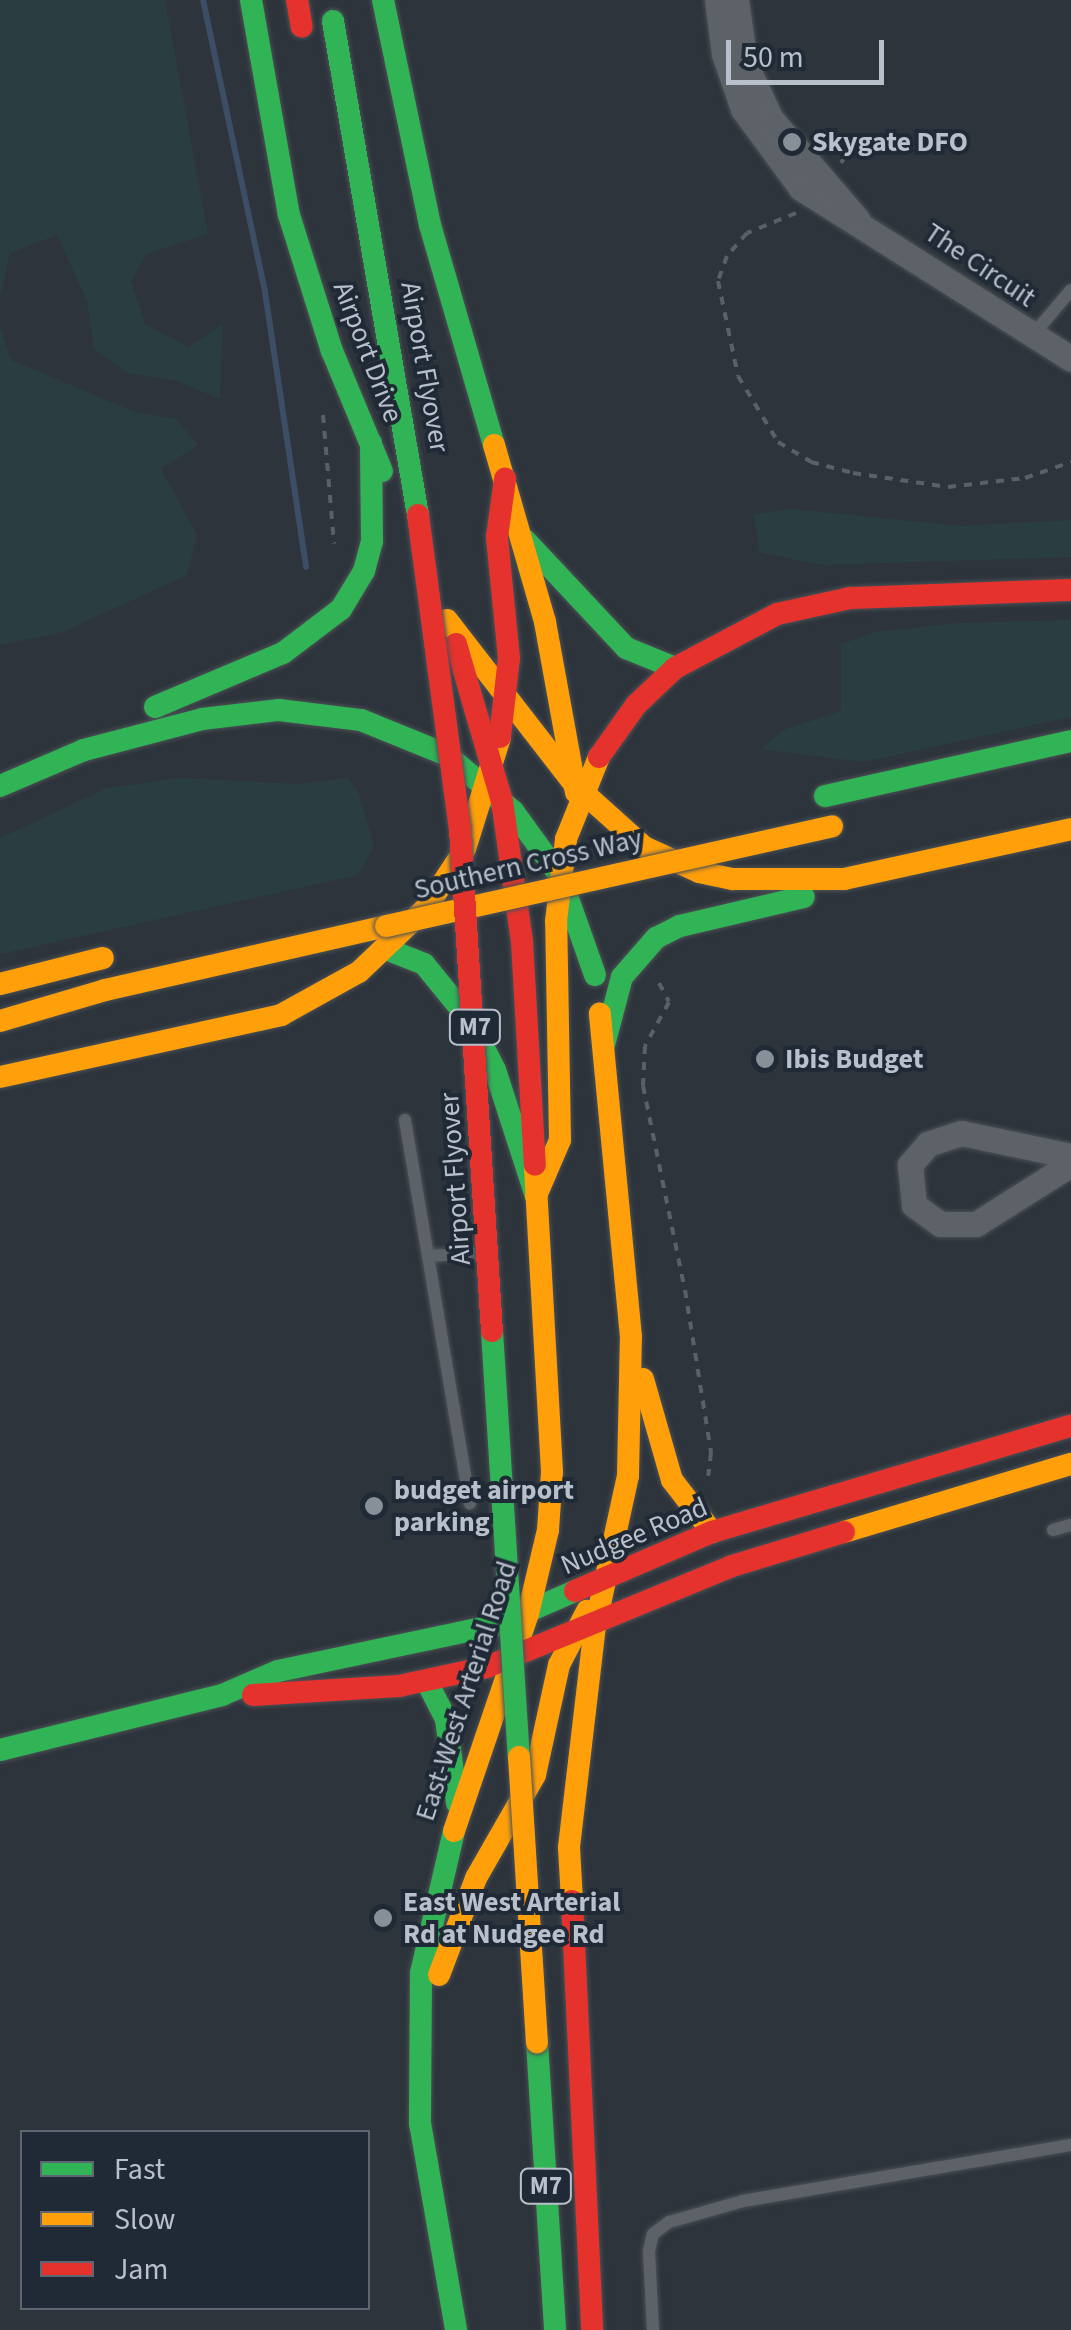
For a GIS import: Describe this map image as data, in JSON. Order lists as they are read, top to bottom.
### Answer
{
  "streets": {
    "main road": [
      "Airport Drive",
      "Airport Flyover",
      "Southern Cross Way",
      "M7",
      "Nudgee Road",
      "East-West Arterial Road"
    ],
    "street": ["The Circuit"]
  },
  "crossings": [
    ["Airport Drive", "East-West Arterial Road"],
    ["Nudgee Road", "East-West Arterial Road"]
  ],
  "places": [
    "Skygate DFO",
    "Ibis Budget",
    "budget airport parking",
    "East West Arterial Rd at Nudgee Rd"
  ],
  "legend": ["Fast", "Slow", "Jam"],
  "scale_bar": "50 m"
}
